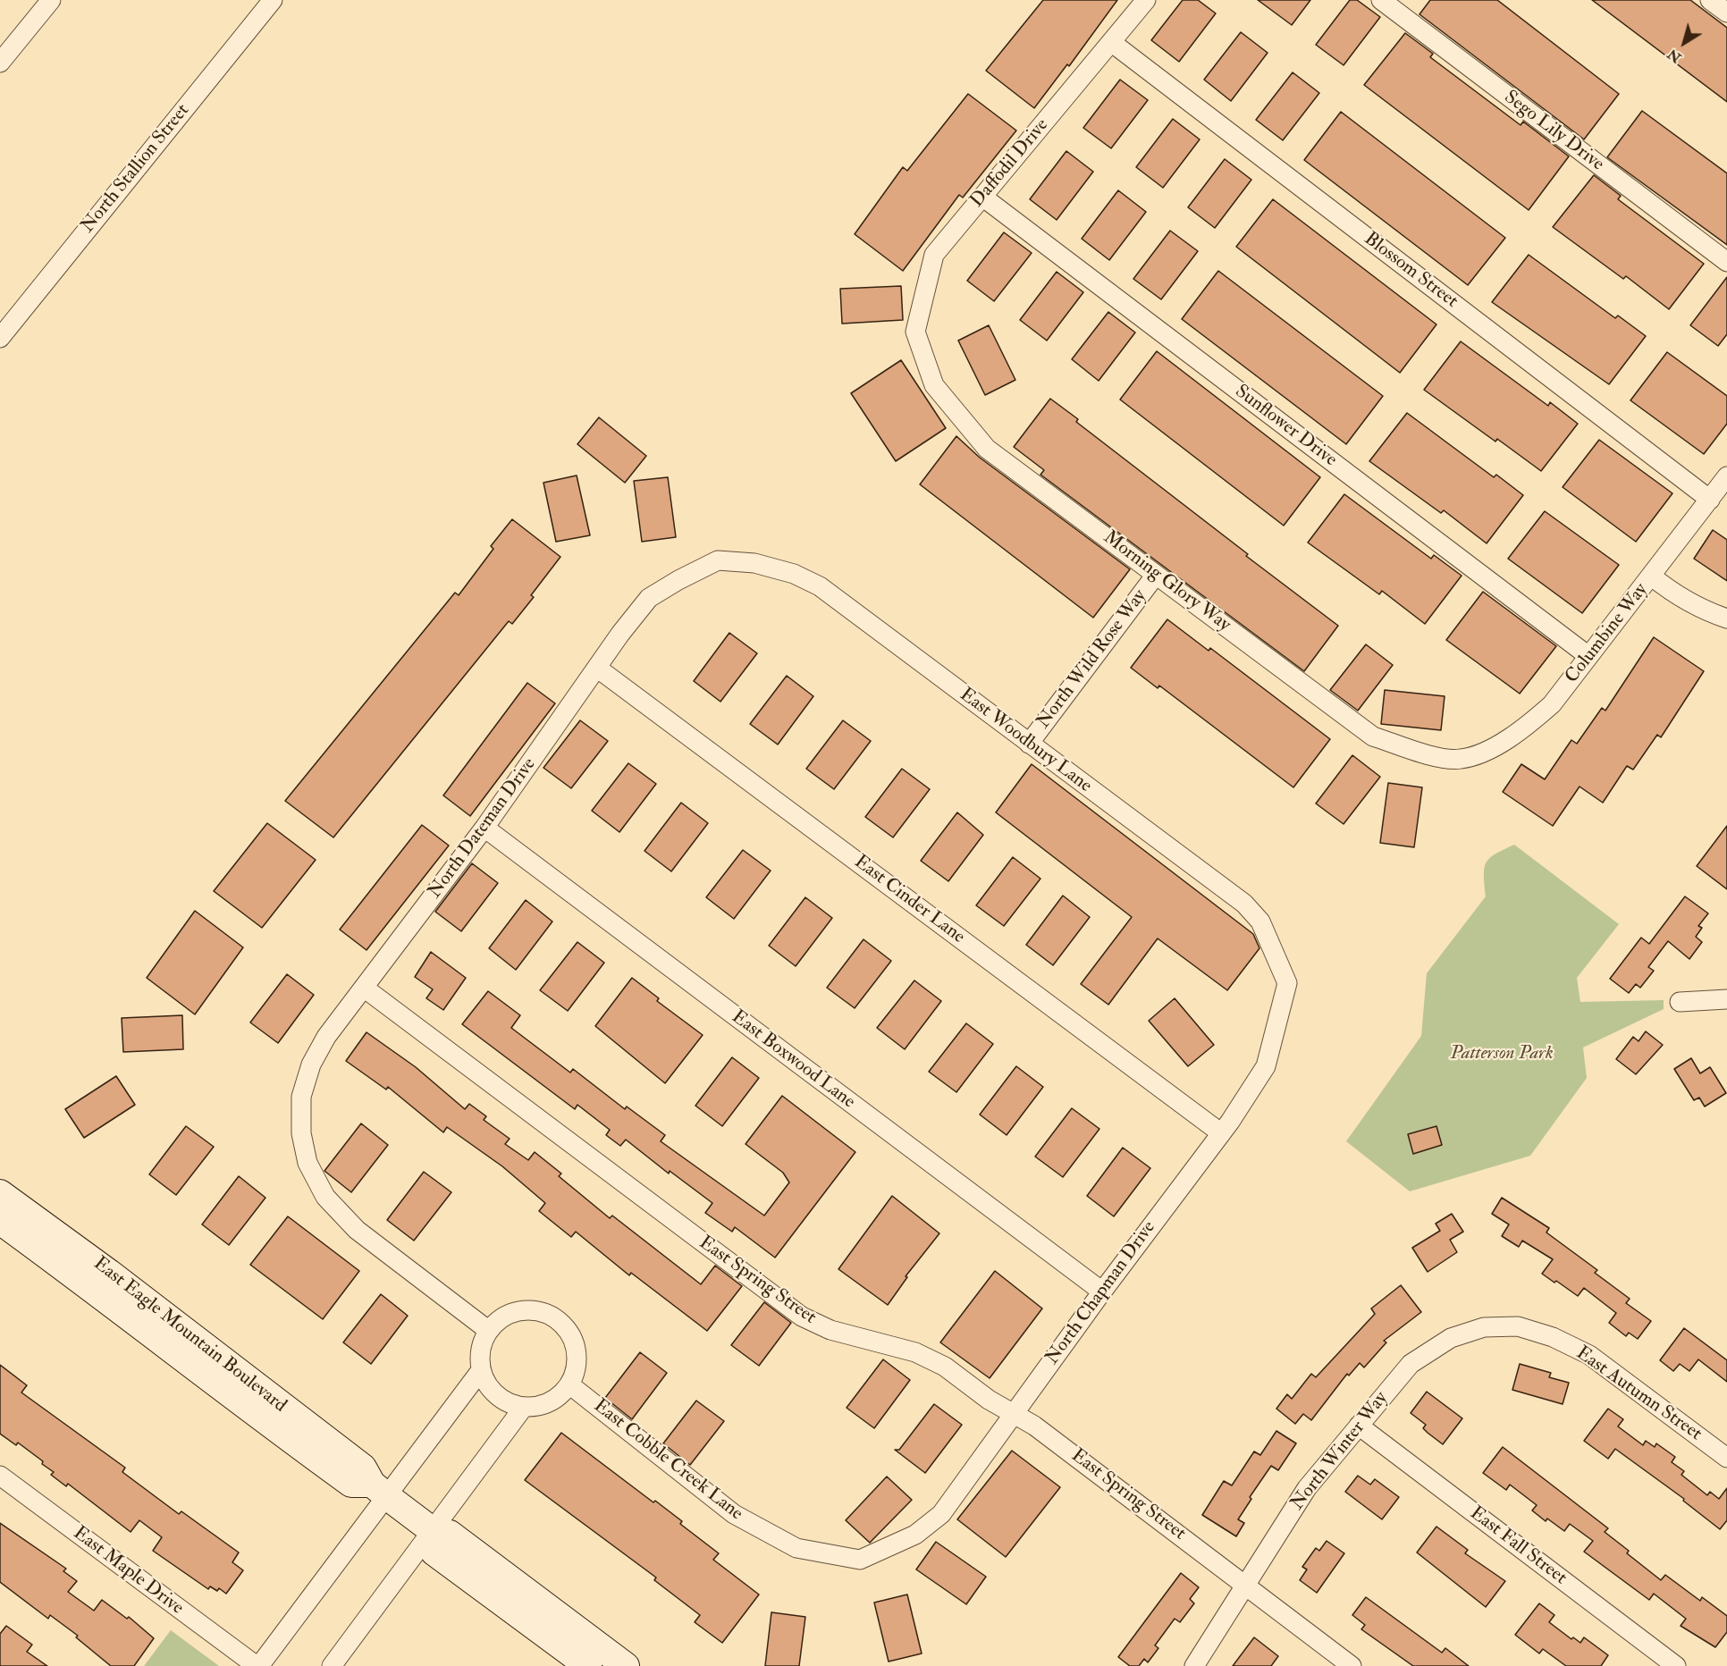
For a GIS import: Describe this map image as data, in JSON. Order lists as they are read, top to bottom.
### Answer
{
  "streets": {
    "street": [
      "Sego Lily Drive",
      "Daffodil Drive",
      "North Stallion Street",
      "Blossom Street",
      "Sunflower Drive",
      "Morning Glory Way",
      "Columbine Way",
      "North Wild Rose Way",
      "East Woodbury Lane",
      "North Dateman Drive",
      "East Cinder Lane",
      "East Boxwood Lane",
      "East Spring Street",
      "North Chapman Drive",
      "East Eagle Mountain Boulevard",
      "East Autumn Street",
      "North Winter Way",
      "East Cobble Creek Lane",
      "East Fall Street",
      "East Maple Drive"
    ]
  },
  "crossings": [
    ["Daffodil Drive", "Blossom Street"],
    ["Daffodil Drive", "Sunflower Drive"],
    ["Daffodil Drive", "Morning Glory Way"],
    ["Blossom Street", "Columbine Way"],
    ["Sunflower Drive", "Columbine Way"],
    ["Morning Glory Way", "Columbine Way"],
    ["Morning Glory Way", "North Wild Rose Way"],
    ["North Wild Rose Way", "East Woodbury Lane"],
    ["East Woodbury Lane", "North Dateman Drive"],
    ["East Woodbury Lane", "North Chapman Drive"],
    ["North Dateman Drive", "East Cinder Lane"],
    ["North Dateman Drive", "East Boxwood Lane"],
    ["North Dateman Drive", "East Spring Street"],
    ["North Dateman Drive", "East Cobble Creek Lane"],
    ["East Cinder Lane", "North Chapman Drive"],
    ["East Boxwood Lane", "North Chapman Drive"],
    ["East Spring Street", "North Chapman Drive"],
    ["East Spring Street", "North Winter Way"],
    ["North Chapman Drive", "East Cobble Creek Lane"],
    ["East Autumn Street", "North Winter Way"],
    ["North Winter Way", "East Fall Street"]
  ],
  "parks": ["Patterson Park"],
  "north": "bottom left"
}
